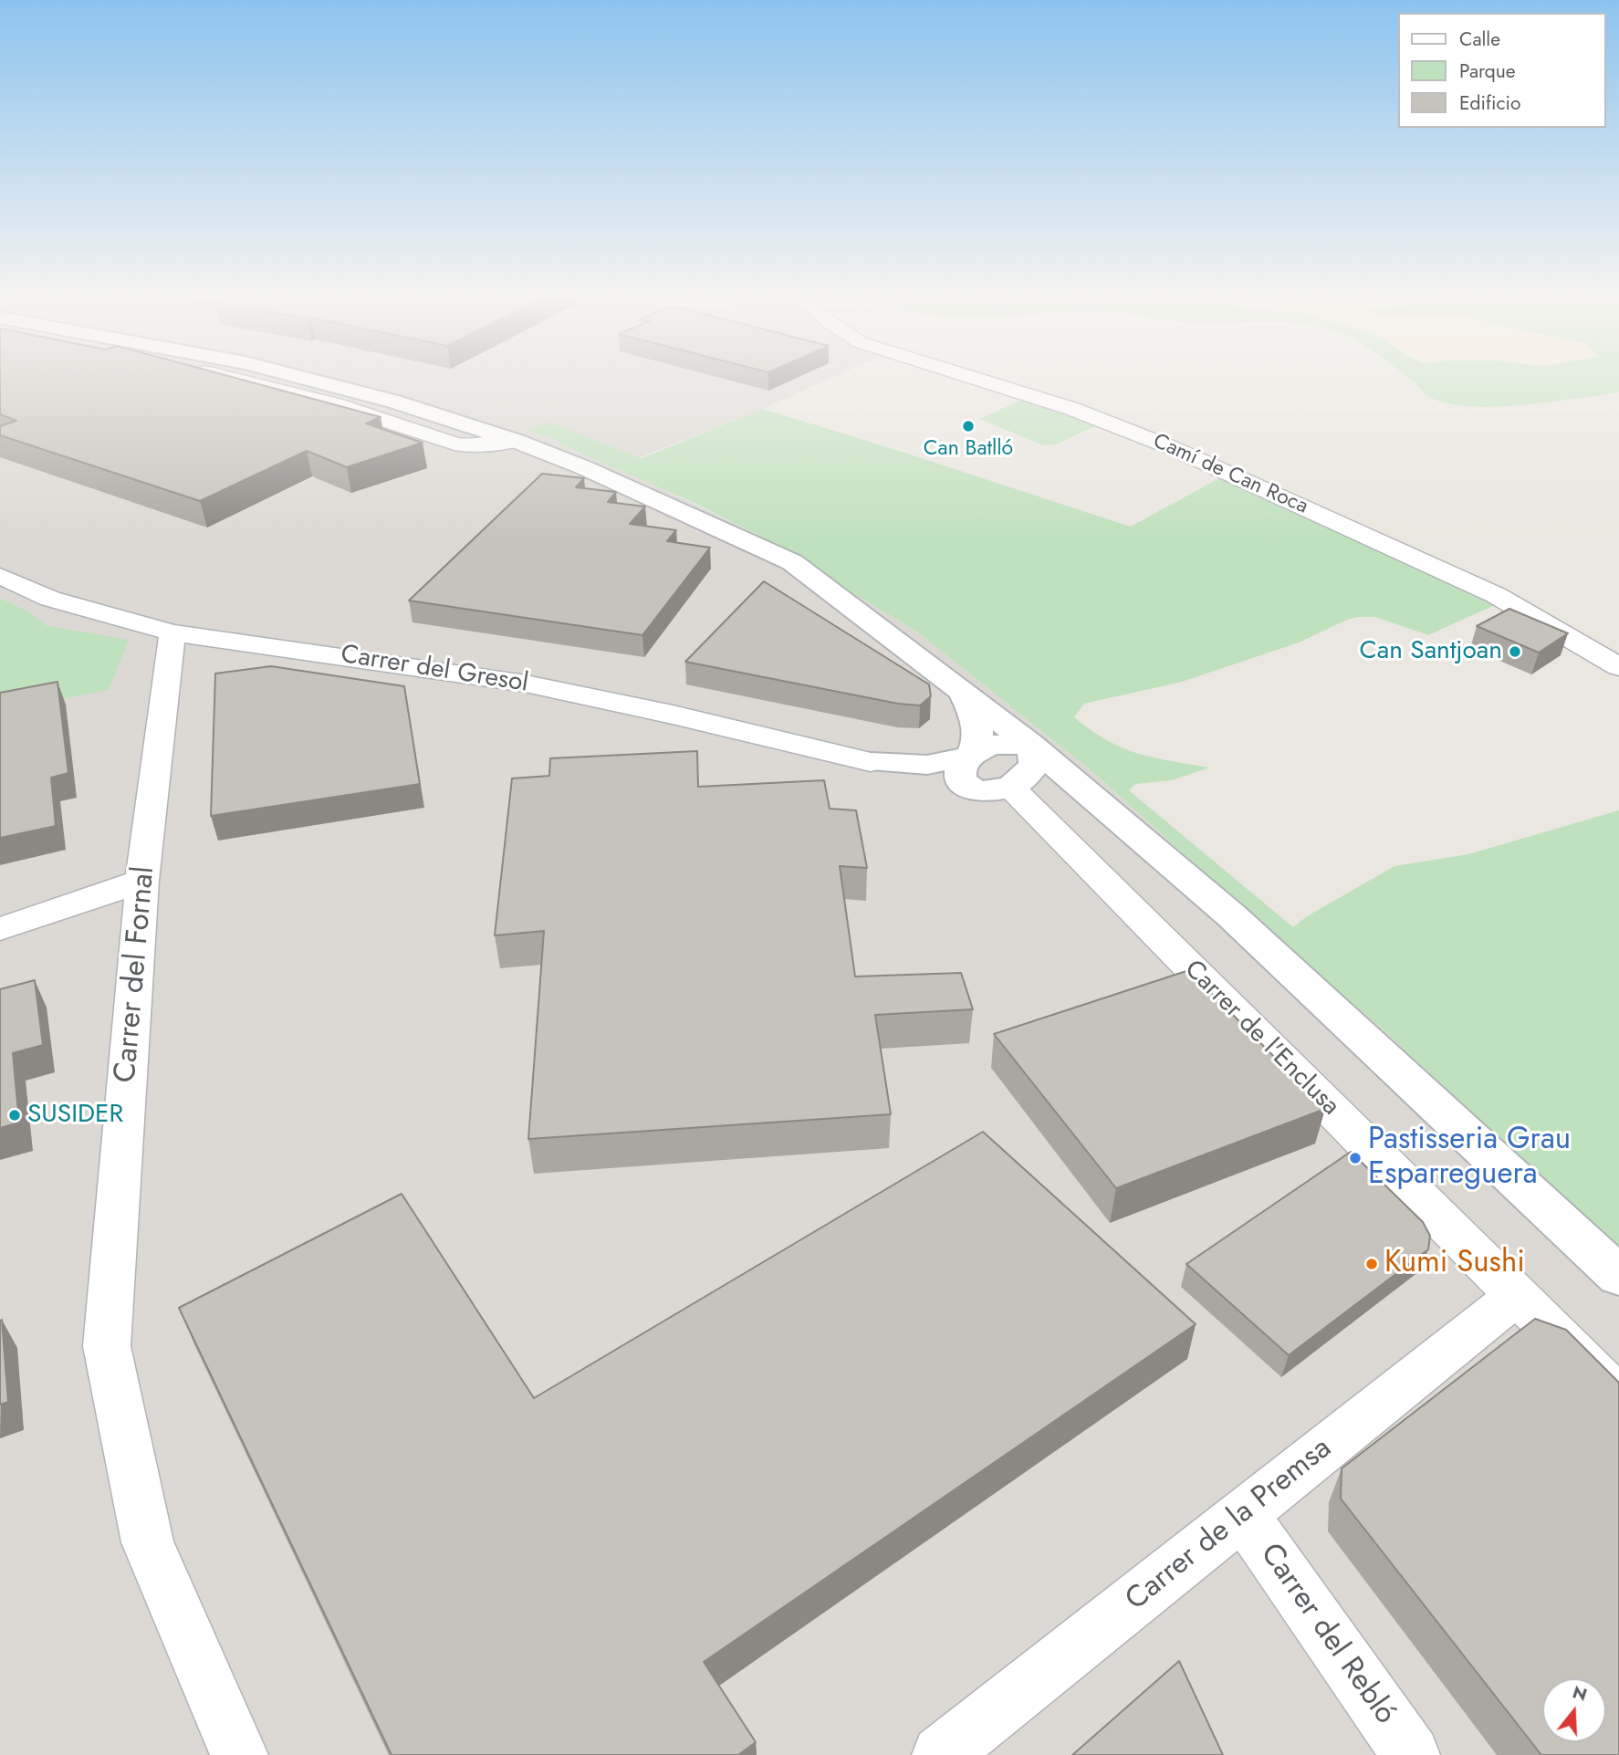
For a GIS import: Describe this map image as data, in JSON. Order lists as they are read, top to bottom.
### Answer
{
  "streets": {
    "street": [
      "Camí de Can Roca",
      "Carrer del Gresol",
      "Carrer del Fornal",
      "Carrer de l'Enclusa",
      "Carrer de la Premsa",
      "Carrer del Rebló"
    ]
  },
  "crossings": [
    ["Carrer del Gresol", "Carrer del Fornal"],
    ["Carrer de l'Enclusa", "Carrer de la Premsa"],
    ["Carrer de la Premsa", "Carrer del Rebló"]
  ],
  "places": [
    "Can Batlló",
    "Can Santjoan",
    "SUSIDER",
    "Pastisseria Grau Esparreguera",
    "Kumi Sushi"
  ],
  "legend": ["Calle", "Parque", "Edificio"],
  "north": "top"
}
